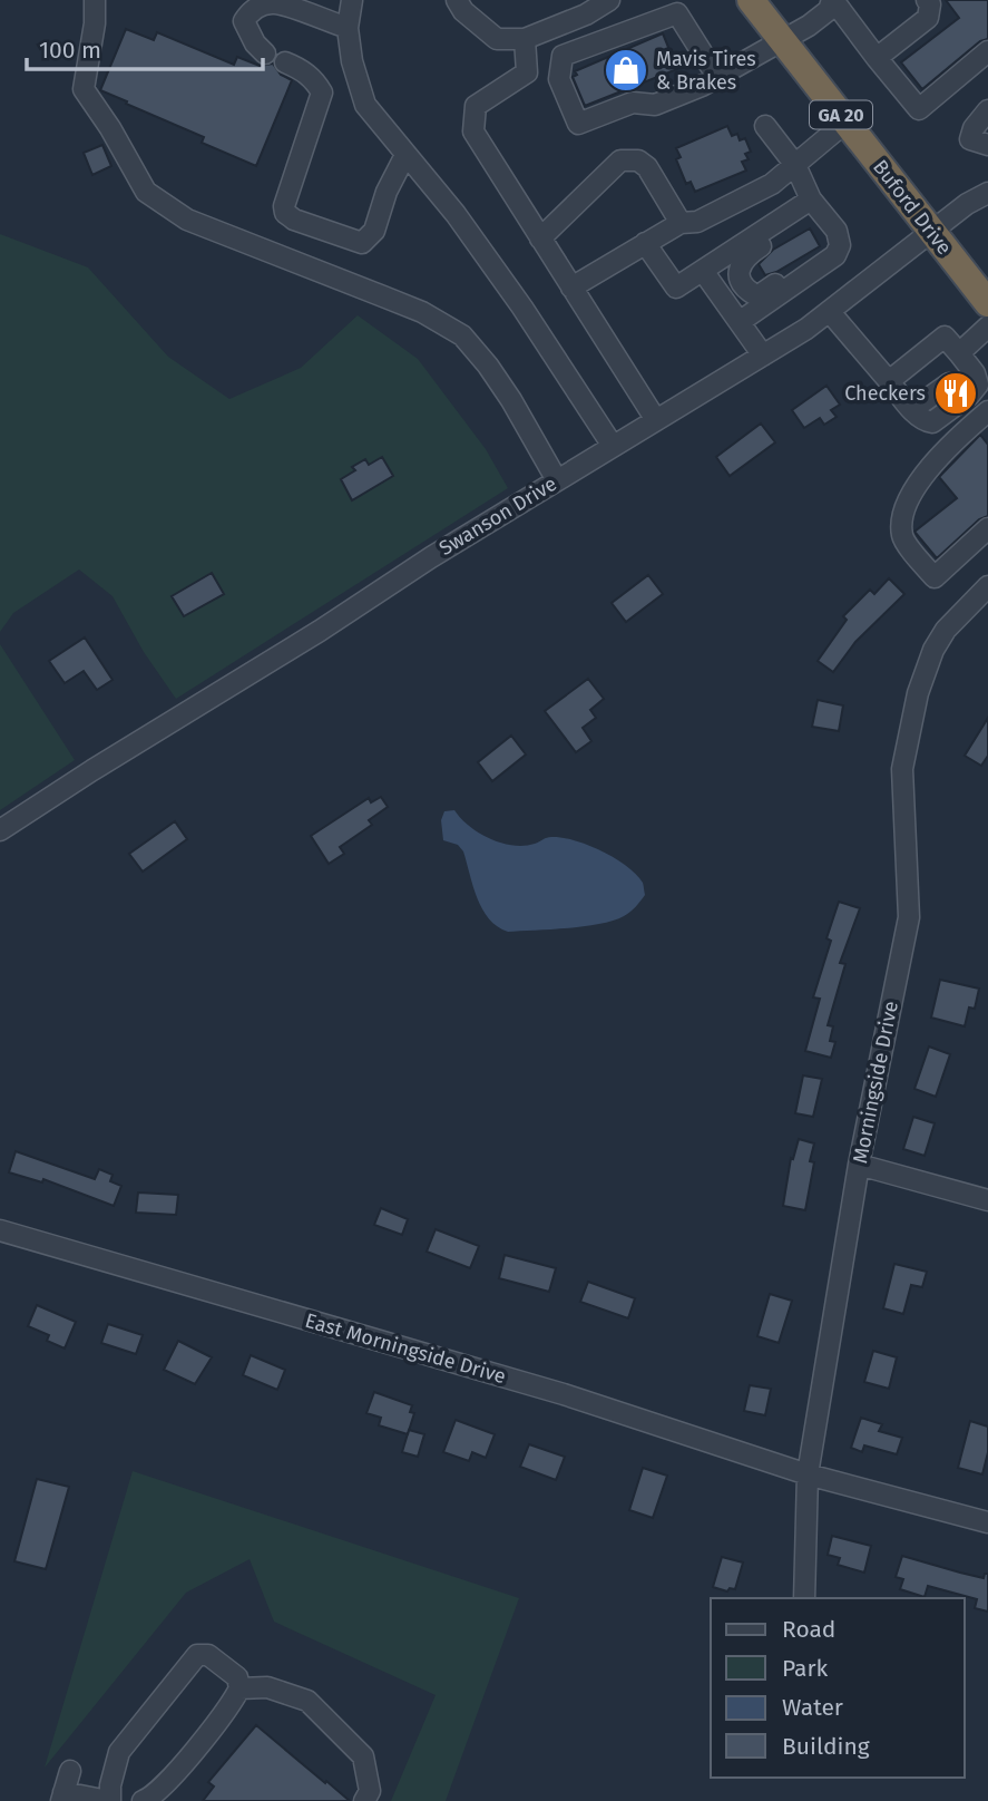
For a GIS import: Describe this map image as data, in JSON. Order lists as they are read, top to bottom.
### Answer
{
  "streets": {
    "highway": ["GA 20", "Buford Drive"],
    "street": ["Swanson Drive", "Morningside Drive", "East Morningside Drive"]
  },
  "crossings": [
    ["Buford Drive", "Swanson Drive"],
    ["Morningside Drive", "East Morningside Drive"]
  ],
  "places": {
    "shop": ["Mavis Tires & Brakes"],
    "restaurant": ["Checkers"]
  },
  "legend": [
    "Road",
    "Park",
    "Water",
    "Building"
  ],
  "scale_bar": "100 m"
}
